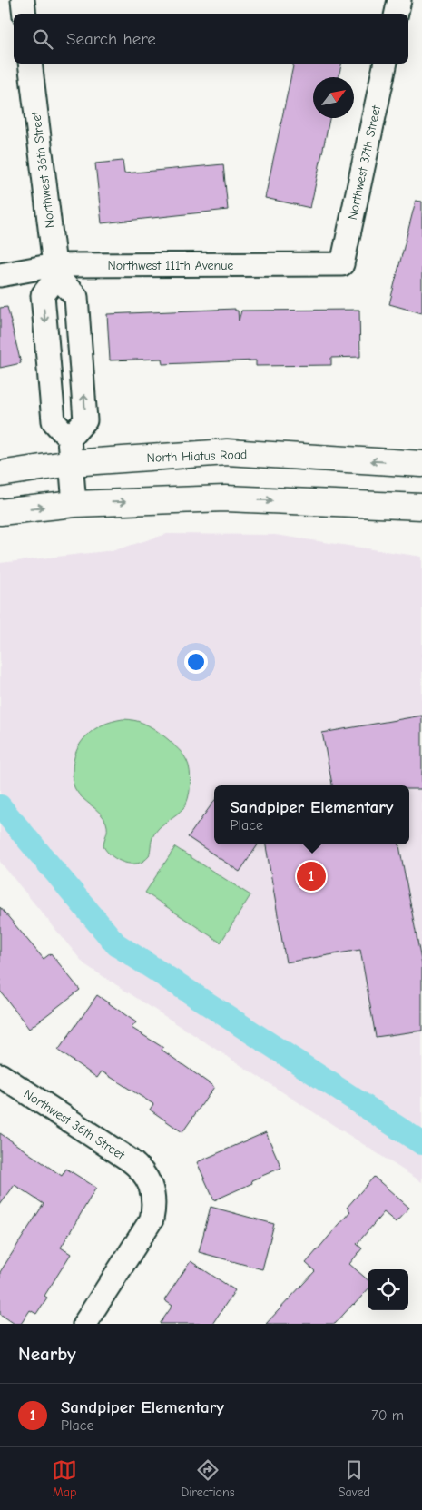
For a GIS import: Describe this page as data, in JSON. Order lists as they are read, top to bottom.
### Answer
{
  "streets": {
    "main road": ["North Hiatus Road"],
    "street": ["Northwest 37th Street", "Northwest 36th Street", "Northwest 111th Avenue"]
  },
  "crossings": [
    ["Northwest 37th Street", "Northwest 111th Avenue"],
    ["Northwest 36th Street", "Northwest 111th Avenue"]
  ],
  "north": "top right",
  "page": {
    "search": "Search here",
    "popup": ["Sandpiper Elementary", "Place"],
    "pins": "1",
    "heading": "Nearby",
    "list": [
      {
        "mark": "1",
        "name": "Sandpiper Elementary",
        "note": "Place",
        "value": "70 m"
      }
    ],
    "nav": ["Map", "Directions", "Saved"]
  }
}
